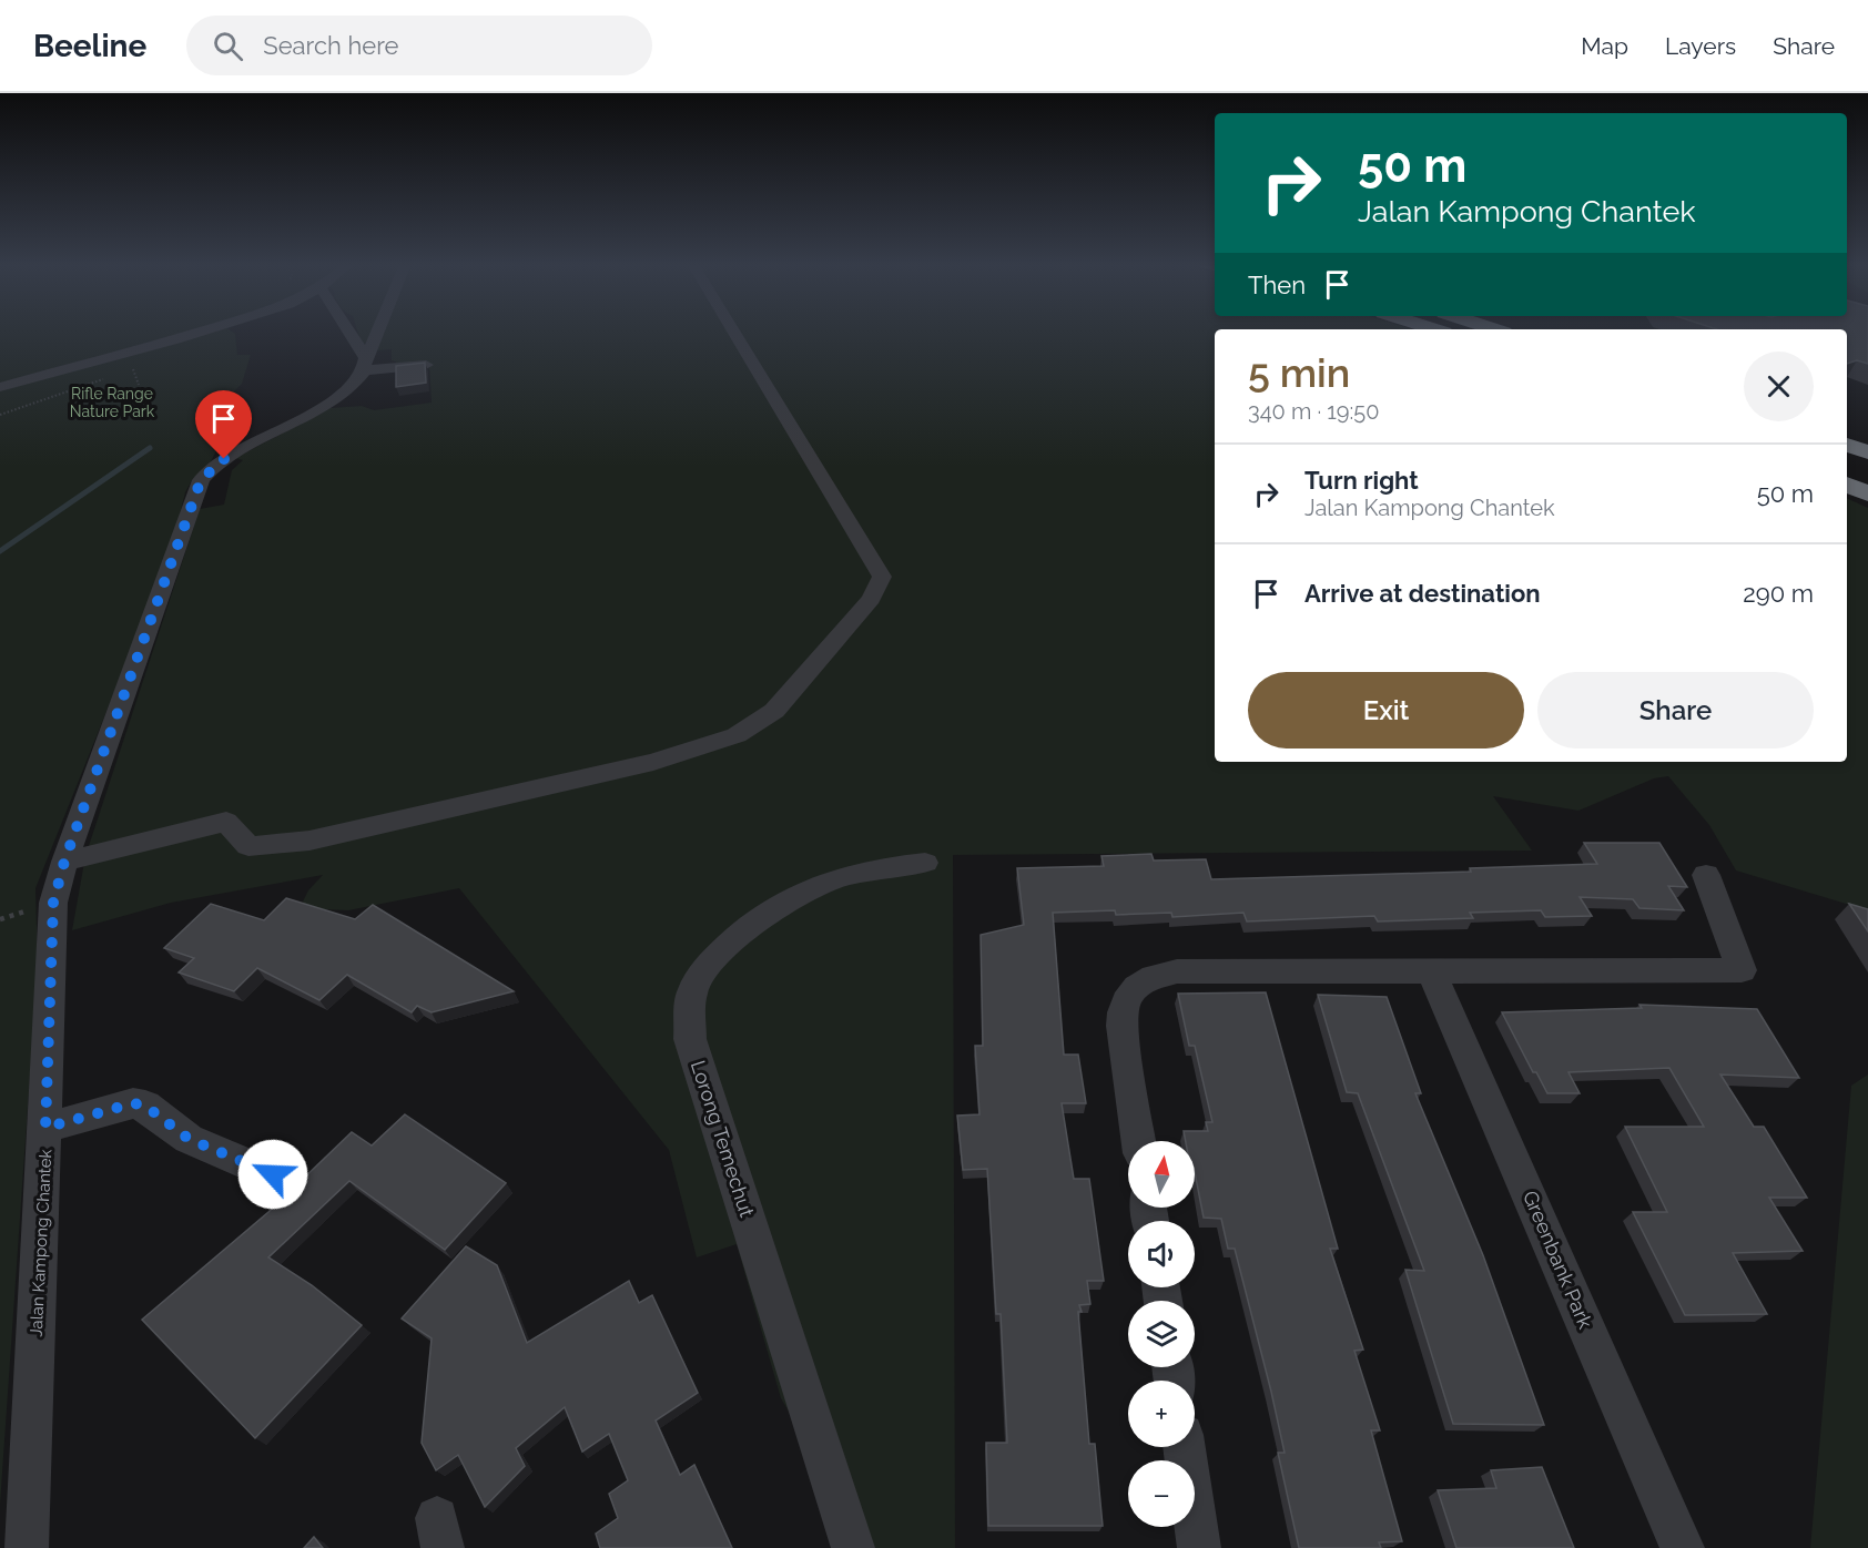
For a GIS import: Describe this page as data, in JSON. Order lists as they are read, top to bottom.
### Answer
{
  "streets": {
    "street": ["Lorong Temechut", "Jalan Kampong Chantek", "Greenbank Park"]
  },
  "parks": ["Rifle Range Nature Park"],
  "north": "top",
  "page": {
    "header": "Beeline",
    "search": "Search here",
    "nav": ["Map", "Layers", "Share"],
    "turn": ["50 m", "Jalan Kampong Chantek"],
    "then": "Then",
    "heading": ["5 min", "340 m · 19:50"],
    "list": [
      {
        "name": "Turn right",
        "note": "Jalan Kampong Chantek",
        "value": "50 m"
      },
      {
        "name": "Arrive at destination",
        "value": "290 m"
      }
    ],
    "buttons": ["Exit", "Share"],
    "map_buttons": ["+", "−"]
  }
}
